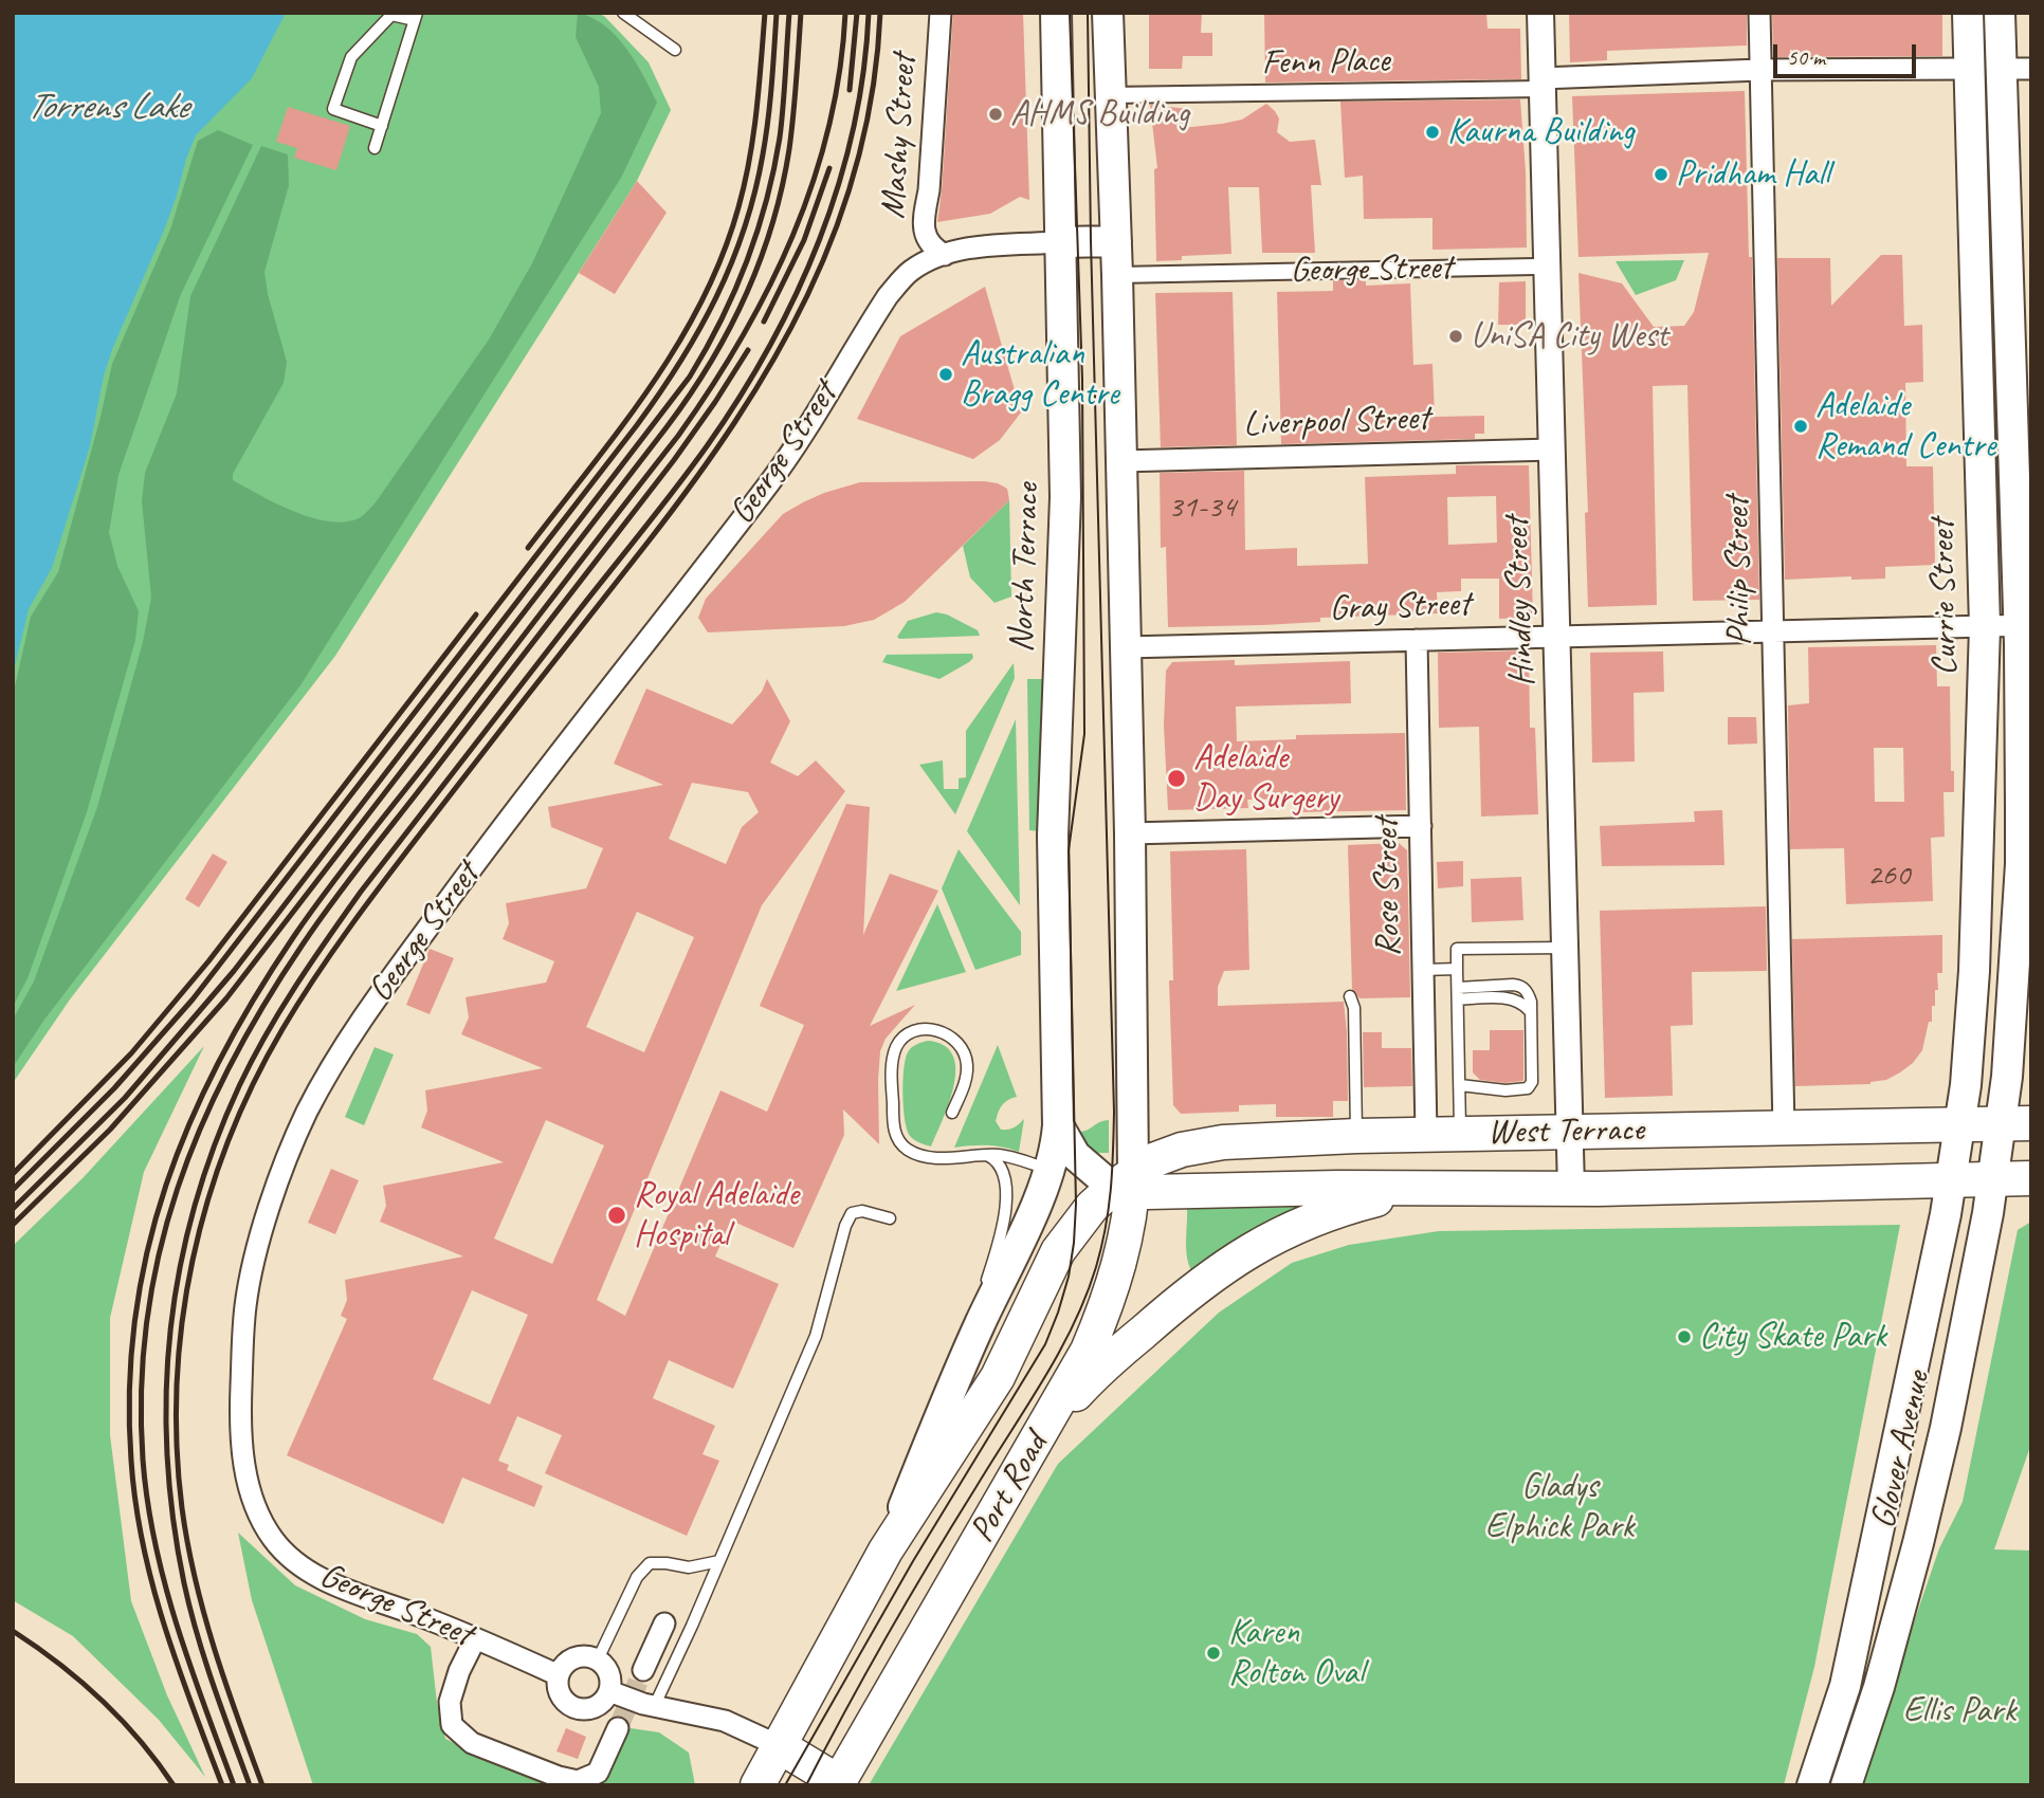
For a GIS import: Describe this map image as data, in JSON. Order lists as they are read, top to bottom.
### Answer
{
  "streets": {
    "main road": [
      "North Terrace",
      "Currie Street",
      "West Terrace",
      "Glover Avenue",
      "Port Road"
    ],
    "street": [
      "Fenn Place",
      "Mashy Street",
      "George Street",
      "Liverpool Street",
      "Philip Street",
      "Hindley Street",
      "Gray Street",
      "Rose Street"
    ]
  },
  "crossings": [
    ["Fenn Place", "Hindley Street"],
    ["Mashy Street", "George Street"],
    ["George Street", "North Terrace"],
    ["Liverpool Street", "Hindley Street"],
    ["North Terrace", "West Terrace"],
    ["North Terrace", "Port Road"],
    ["Philip Street", "Gray Street"],
    ["Philip Street", "West Terrace"],
    ["Currie Street", "Gray Street"],
    ["Currie Street", "West Terrace"],
    ["Currie Street", "Glover Avenue"],
    ["Hindley Street", "Gray Street"],
    ["Hindley Street", "West Terrace"],
    ["Gray Street", "Rose Street"],
    ["Rose Street", "West Terrace"],
    ["West Terrace", "Glover Avenue"],
    ["West Terrace", "Port Road"]
  ],
  "water": ["Torrens Lake"],
  "parks": ["Gladys Elphick Park", "Ellis Park"],
  "places": [
    "AHMS Building",
    "Kaurna Building",
    "Pridham Hall",
    "UniSA City West",
    "Australian Bragg Centre",
    "Adelaide Remand Centre",
    "Adelaide Day Surgery",
    "Royal Adelaide Hospital",
    "City Skate Park",
    "Karen Rolton Oval"
  ],
  "house_numbers": ["31-34", "260"],
  "scale_bar": "50 m"
}
